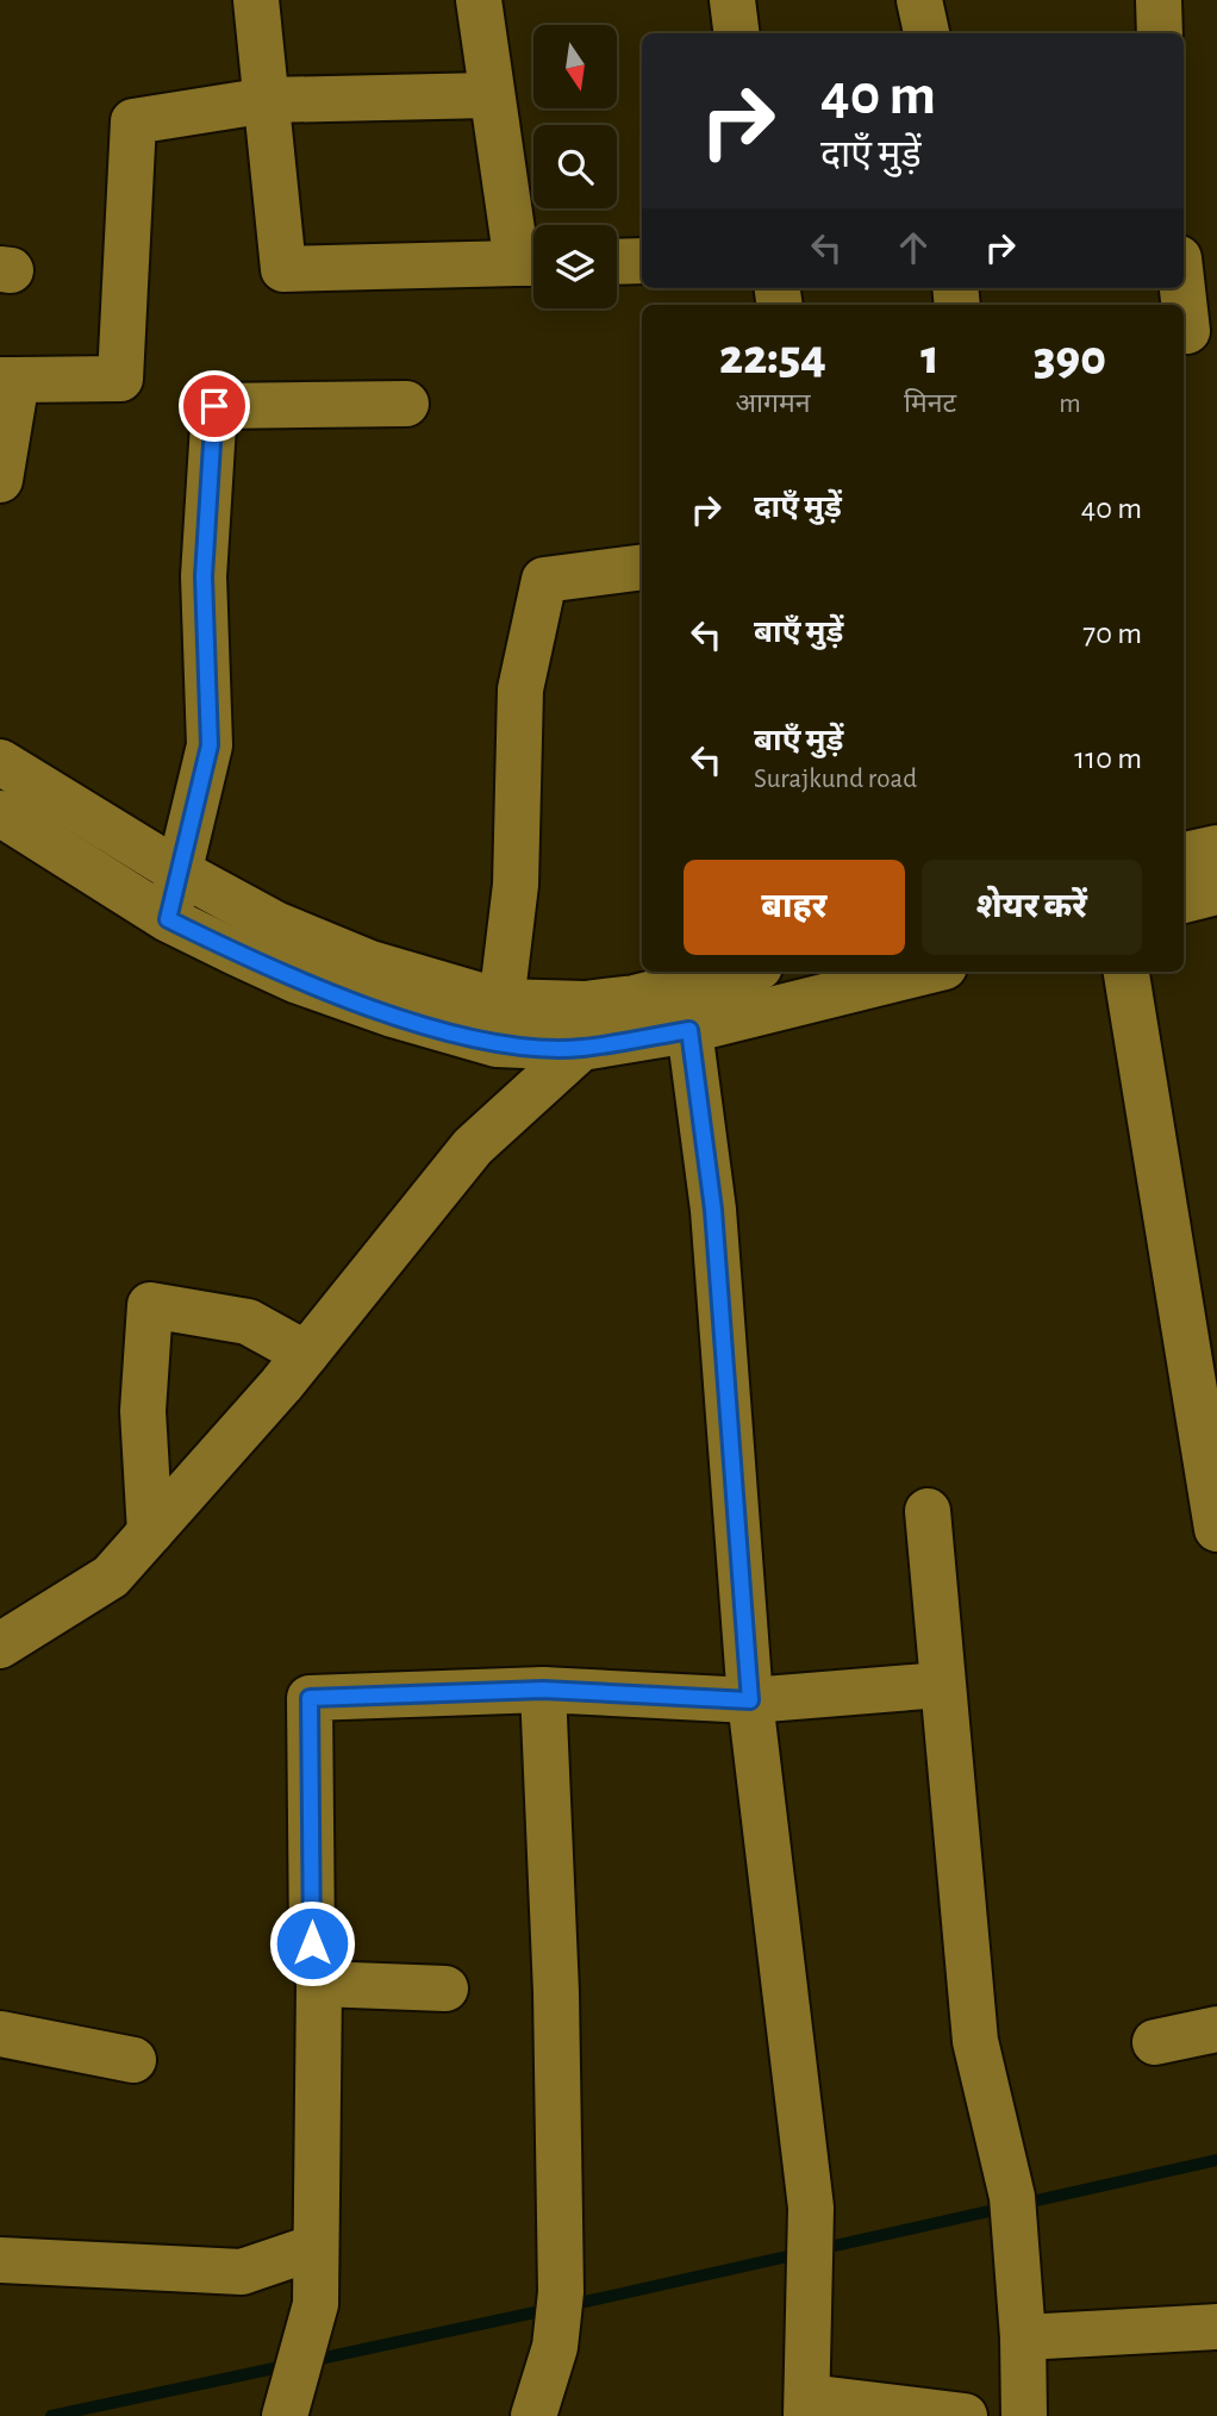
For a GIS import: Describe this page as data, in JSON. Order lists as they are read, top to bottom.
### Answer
{
  "north": "bottom",
  "page": {
    "turn": ["40 m", "दाएँ मुड़ें"],
    "eta": [
      "22:54",
      "आगमन",
      "1",
      "मिनट",
      "390",
      "m"
    ],
    "list": [
      {
        "name": "दाएँ मुड़ें",
        "value": "40 m"
      },
      {
        "name": "बाएँ मुड़ें",
        "value": "70 m"
      },
      {
        "name": "बाएँ मुड़ें",
        "note": "Surajkund road",
        "value": "110 m"
      }
    ],
    "buttons": ["बाहर", "शेयर करें"]
  }
}
